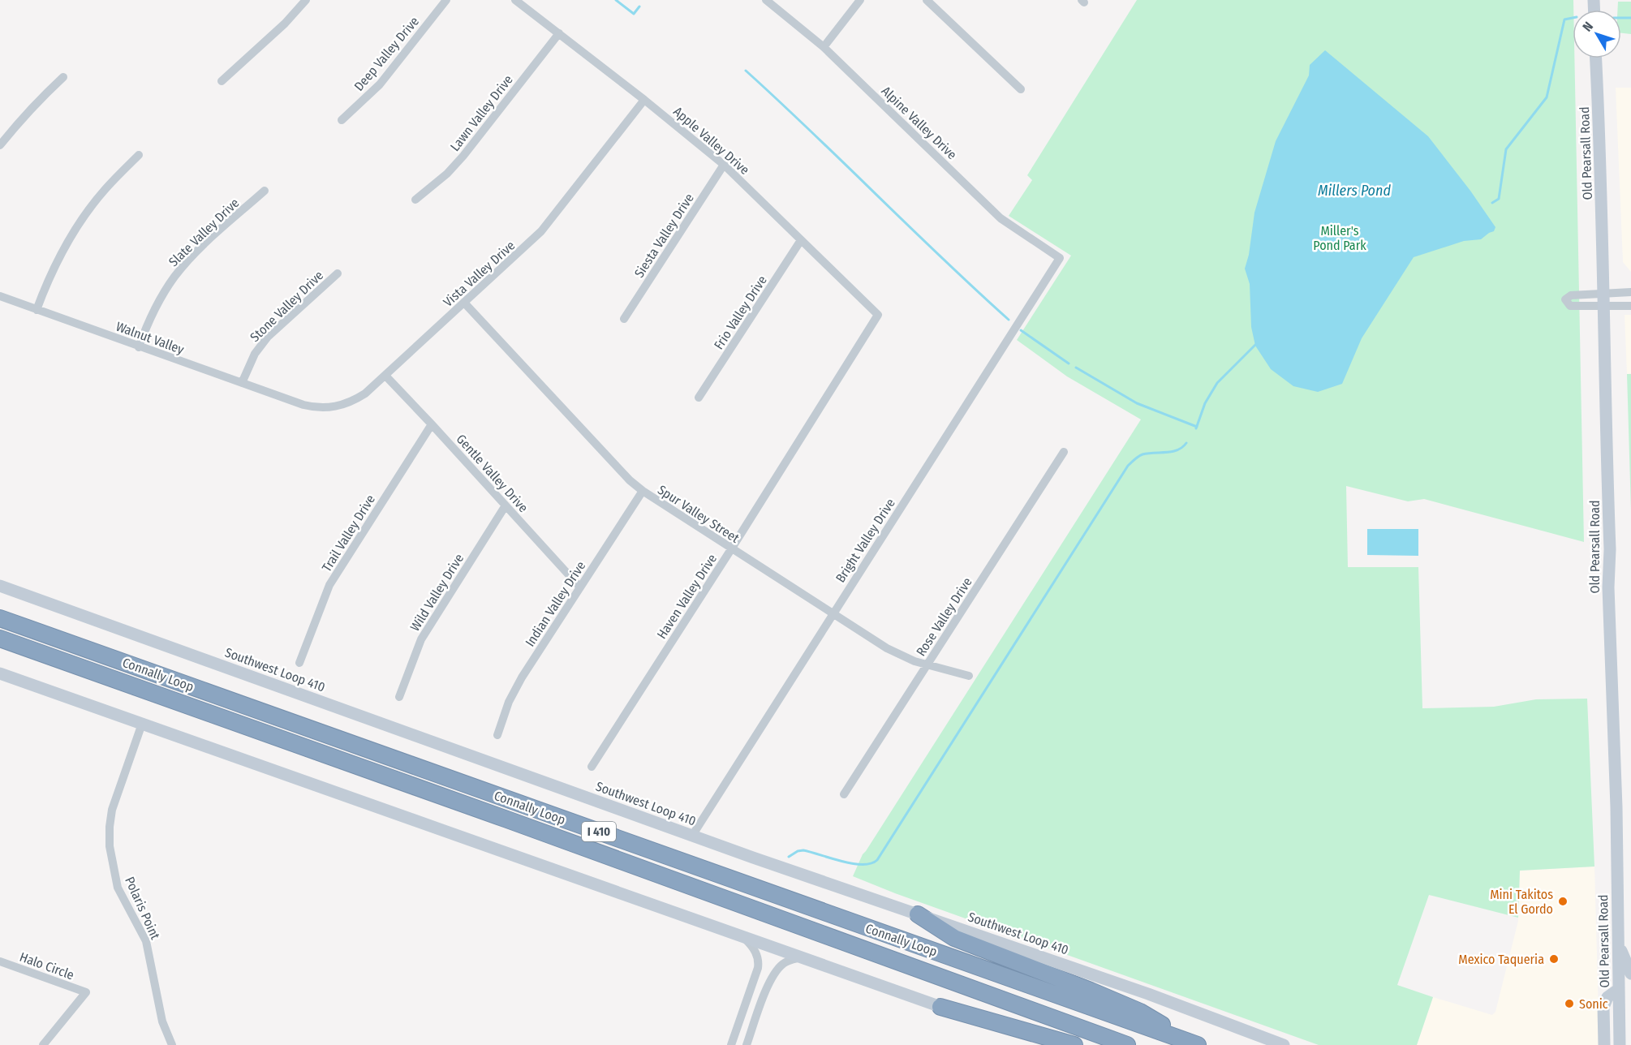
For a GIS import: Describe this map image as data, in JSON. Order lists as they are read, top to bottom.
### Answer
{
  "streets": {
    "highway": ["Connally Loop", "I 410"],
    "main road": ["Old Pearsall Road", "Southwest Loop 410"],
    "street": [
      "Deep Valley Drive",
      "Lawn Valley Drive",
      "Alpine Valley Drive",
      "Apple Valley Drive",
      "Slate Valley Drive",
      "Siesta Valley Drive",
      "Vista Valley Drive",
      "Stone Valley Drive",
      "Frio Valley Drive",
      "Walnut Valley",
      "Gentle Valley Drive",
      "Spur Valley Street",
      "Trail Valley Drive",
      "Bright Valley Drive",
      "Wild Valley Drive",
      "Haven Valley Drive",
      "Indian Valley Drive",
      "Rose Valley Drive",
      "Polaris Point",
      "Halo Circle"
    ]
  },
  "crossings": [
    ["Lawn Valley Drive", "Apple Valley Drive"],
    ["Alpine Valley Drive", "Bright Valley Drive"],
    ["Apple Valley Drive", "Siesta Valley Drive"],
    ["Apple Valley Drive", "Vista Valley Drive"],
    ["Apple Valley Drive", "Frio Valley Drive"],
    ["Apple Valley Drive", "Haven Valley Drive"],
    ["Slate Valley Drive", "Walnut Valley"],
    ["Vista Valley Drive", "Walnut Valley"],
    ["Vista Valley Drive", "Gentle Valley Drive"],
    ["Vista Valley Drive", "Spur Valley Street"],
    ["Stone Valley Drive", "Walnut Valley"],
    ["Gentle Valley Drive", "Trail Valley Drive"],
    ["Gentle Valley Drive", "Wild Valley Drive"],
    ["Gentle Valley Drive", "Indian Valley Drive"],
    ["Spur Valley Street", "Bright Valley Drive"],
    ["Spur Valley Street", "Haven Valley Drive"],
    ["Spur Valley Street", "Indian Valley Drive"],
    ["Spur Valley Street", "Rose Valley Drive"],
    ["Bright Valley Drive", "Southwest Loop 410"]
  ],
  "water": ["Millers Pond"],
  "parks": ["Miller's Pond Park"],
  "places": ["Mini Takitos El Gordo", "Mexico Taqueria", "Sonic"],
  "north": "top left"
}
